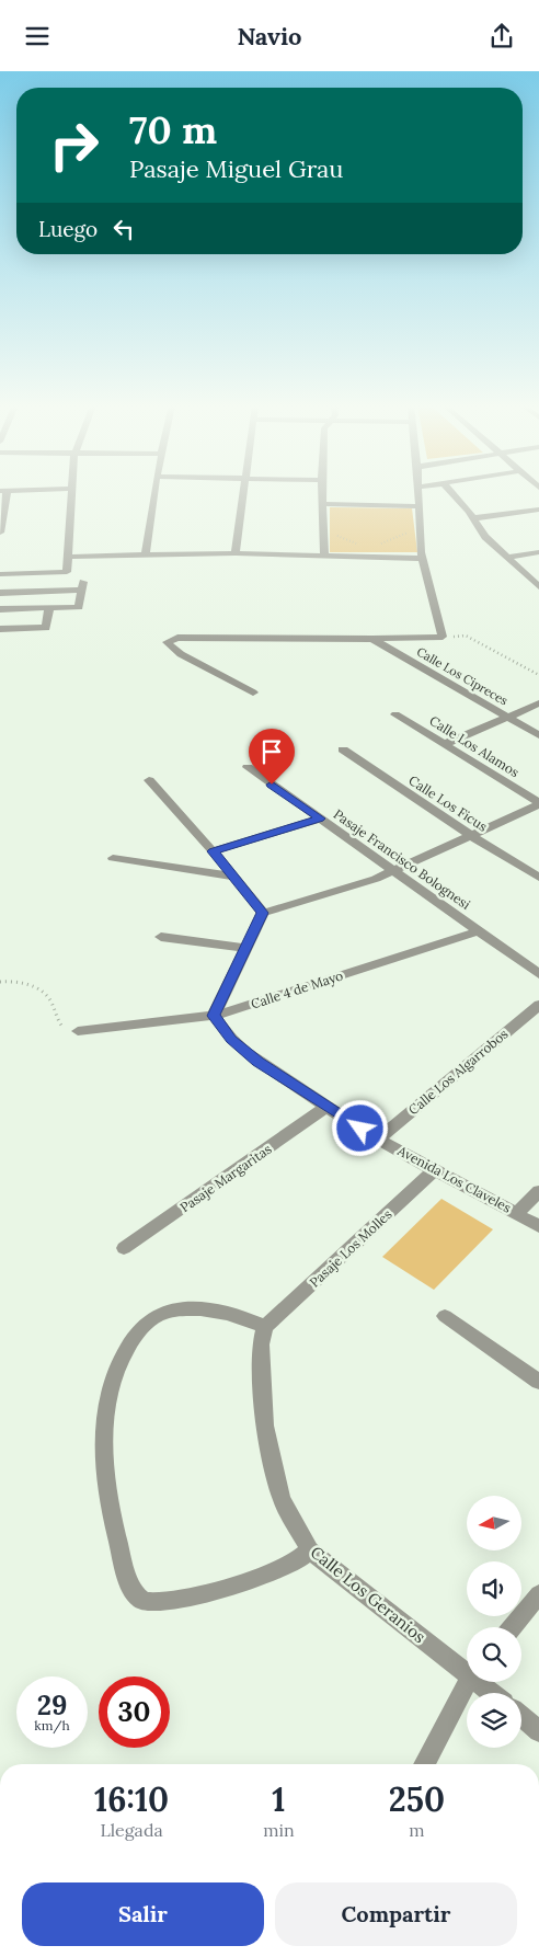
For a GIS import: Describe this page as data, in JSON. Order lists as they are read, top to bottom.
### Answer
{
  "streets": {
    "street": [
      "Calle Los Cipreces",
      "Calle Los Alamos",
      "Calle Los Ficus",
      "Pasaje Francisco Bolognesi",
      "Calle 4 de Mayo",
      "Calle Los Algarrobos",
      "Pasaje Margaritas",
      "Avenida Los Claveles",
      "Pasaje Los Molles",
      "Calle Los Geranios"
    ]
  },
  "crossings": [
    ["Pasaje Francisco Bolognesi", "Calle 4 de Mayo"],
    ["Calle 4 de Mayo", "Avenida Los Claveles"],
    ["Calle Los Algarrobos", "Avenida Los Claveles"],
    ["Pasaje Margaritas", "Avenida Los Claveles"],
    ["Avenida Los Claveles", "Pasaje Los Molles"],
    ["Pasaje Los Molles", "Calle Los Geranios"]
  ],
  "north": "left",
  "page": {
    "header": "Navio",
    "turn": ["70 m", "Pasaje Miguel Grau"],
    "then": "Luego",
    "speed": "29 km/h",
    "limit": "30",
    "eta": [
      "16:10",
      "Llegada",
      "1",
      "min",
      "250",
      "m"
    ],
    "buttons": ["Salir", "Compartir"]
  }
}
